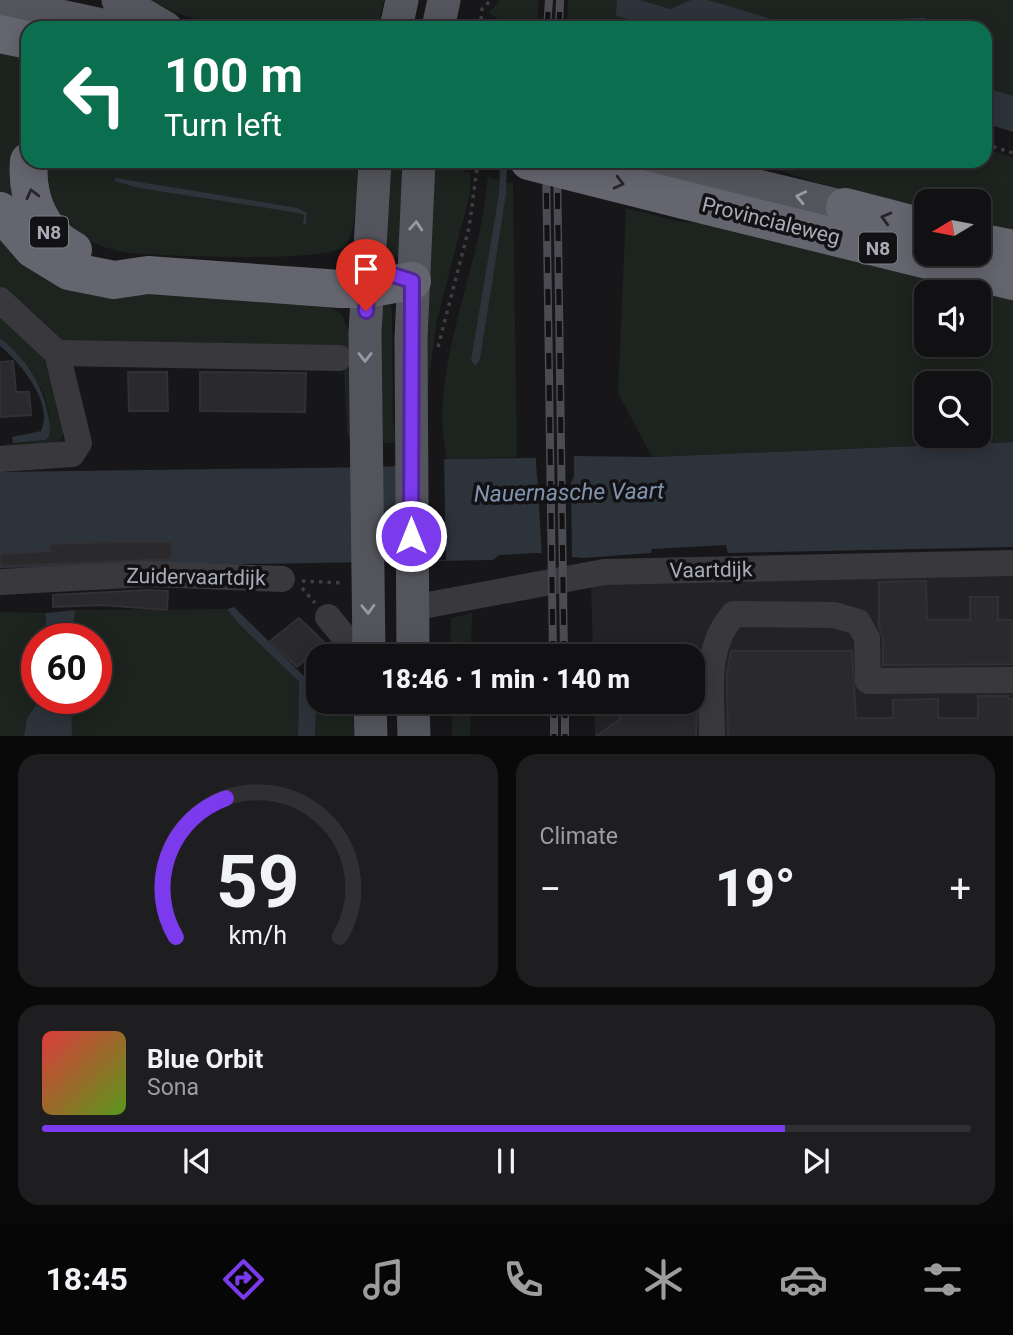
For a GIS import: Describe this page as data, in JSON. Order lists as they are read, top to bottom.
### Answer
{
  "streets": {
    "highway": ["Provincialeweg", "N8"],
    "street": ["Vaartdijk", "Zuidervaartdijk"]
  },
  "water": ["Nauernasche Vaart"],
  "north": "left",
  "page": {
    "turn": ["100 m", "Turn left"],
    "limit": "60",
    "trip": "18:46 · 1 min · 140 m",
    "tile": "Climate",
    "heat": ["−", "19°", "+"],
    "song": ["Blue Orbit", "Sona"],
    "tabs": "18:45",
    "gauge": ["59", "km/h"]
  }
}
